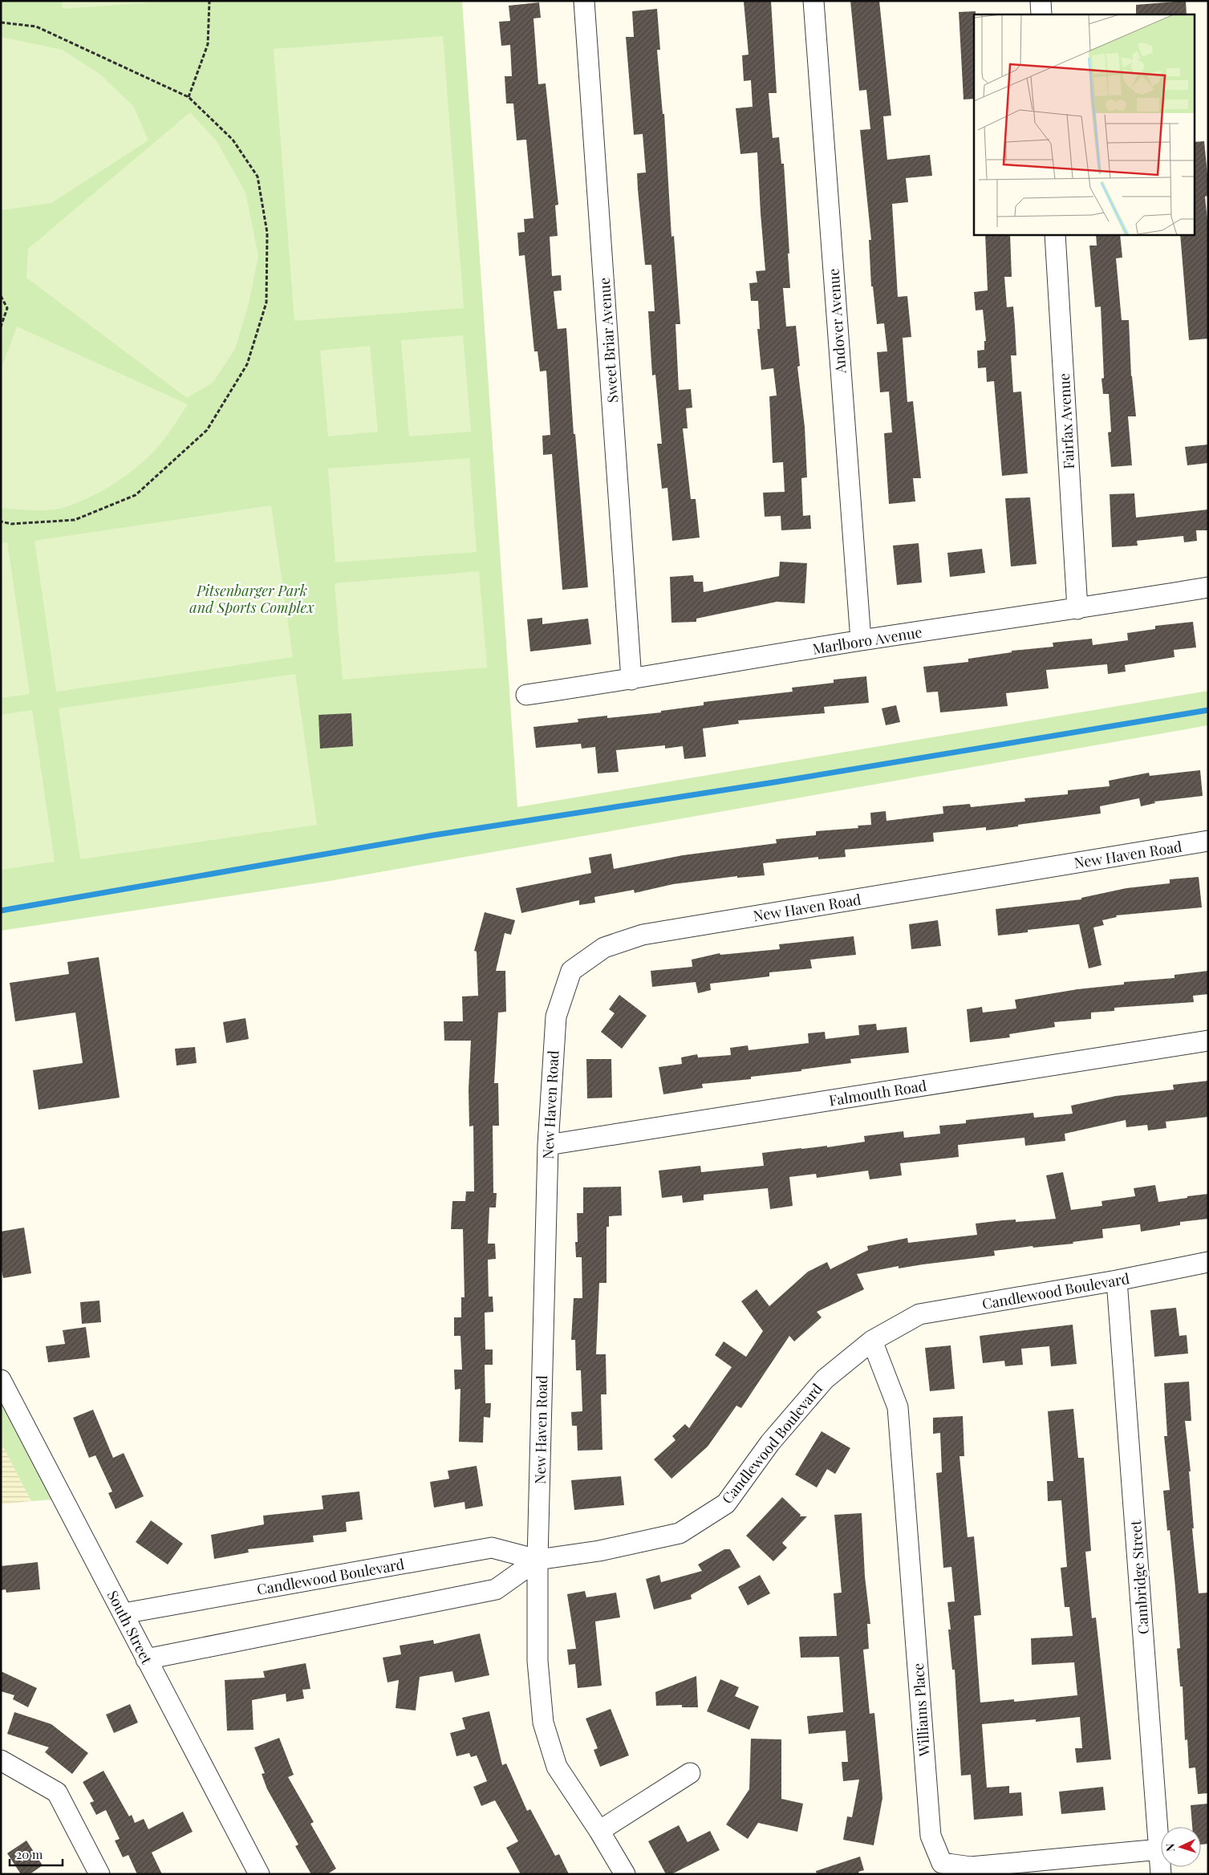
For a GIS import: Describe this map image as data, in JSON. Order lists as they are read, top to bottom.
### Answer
{
  "streets": {
    "street": [
      "Andover Avenue",
      "Sweet Briar Avenue",
      "Fairfax Avenue",
      "Marlboro Avenue",
      "New Haven Road",
      "Falmouth Road",
      "Candlewood Boulevard",
      "Cambridge Street",
      "South Street",
      "Williams Place"
    ]
  },
  "crossings": [
    ["Andover Avenue", "Marlboro Avenue"],
    ["Sweet Briar Avenue", "Marlboro Avenue"],
    ["Fairfax Avenue", "Marlboro Avenue"],
    ["New Haven Road", "Falmouth Road"],
    ["New Haven Road", "Candlewood Boulevard"],
    ["Candlewood Boulevard", "Cambridge Street"],
    ["Candlewood Boulevard", "South Street"],
    ["Candlewood Boulevard", "Williams Place"],
    ["Cambridge Street", "Williams Place"]
  ],
  "parks": ["Pitsenbarger Park and Sports Complex"],
  "scale_bar": "20 m",
  "north": "left"
}
